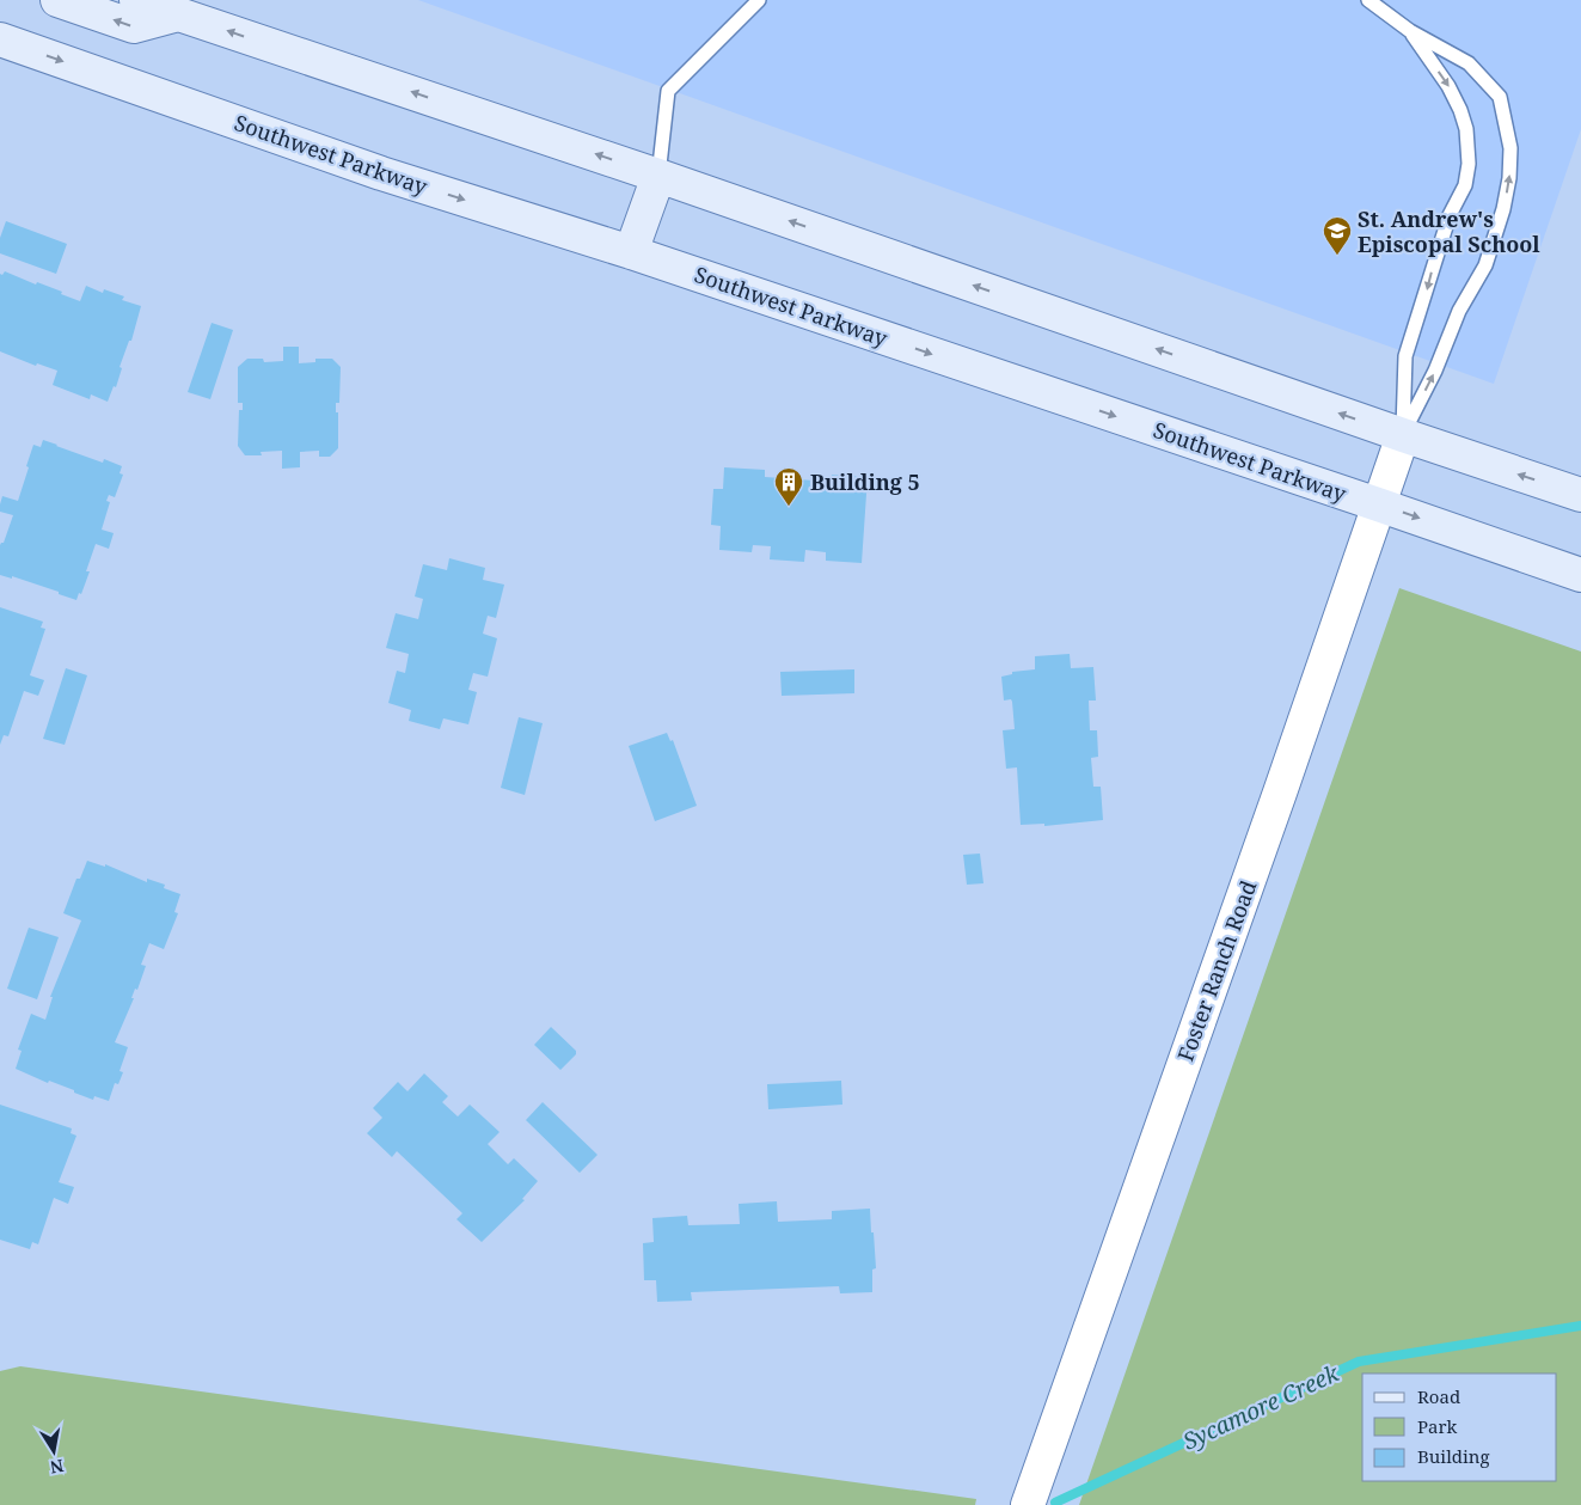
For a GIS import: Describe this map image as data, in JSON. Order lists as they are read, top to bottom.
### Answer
{
  "streets": {
    "main road": ["Southwest Parkway"],
    "street": ["Foster Ranch Road"]
  },
  "crossings": [
    ["Southwest Parkway", "Foster Ranch Road"]
  ],
  "water": ["Sycamore Creek"],
  "places": {
    "school or university": ["St. Andrew's Episcopal School"],
    "building": ["Building 5"]
  },
  "legend": ["Road", "Park", "Building"],
  "north": "bottom"
}
